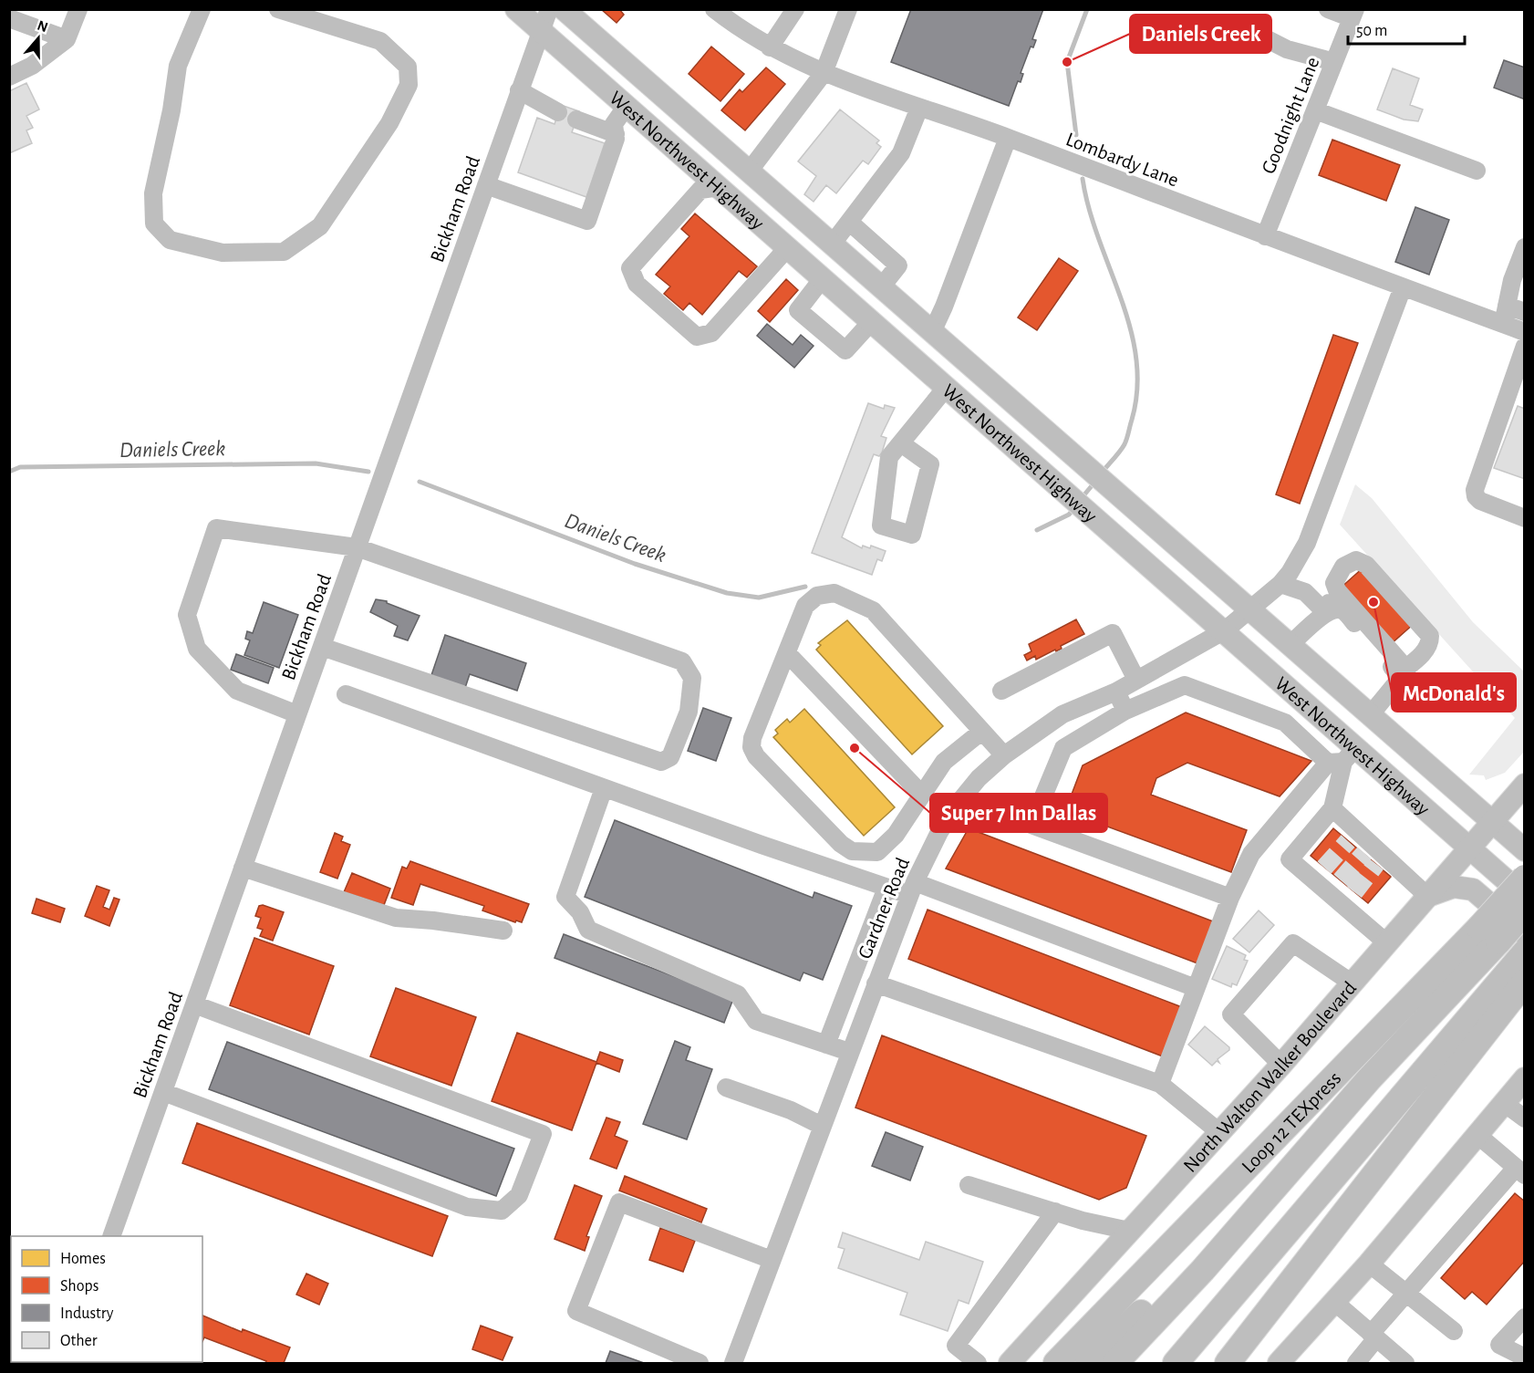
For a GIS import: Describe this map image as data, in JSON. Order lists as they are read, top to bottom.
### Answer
{
  "streets": {
    "highway": ["Loop 12 TEXpress"],
    "main road": ["West Northwest Highway", "North Walton Walker Boulevard"],
    "street": [
      "Goodnight Lane",
      "Lombardy Lane",
      "Bickham Road",
      "Gardner Road"
    ]
  },
  "crossings": [
    ["Goodnight Lane", "Lombardy Lane"],
    ["Lombardy Lane", "Gardner Road"],
    ["West Northwest Highway", "Bickham Road"],
    ["West Northwest Highway", "Gardner Road"],
    ["West Northwest Highway", "North Walton Walker Boulevard"]
  ],
  "water": ["Daniels Creek"],
  "places": ["Daniels Creek", "McDonald's", "Super 7 Inn Dallas"],
  "legend": [
    "Homes",
    "Shops",
    "Industry",
    "Other"
  ],
  "scale_bar": "50 m",
  "north": "top"
}
